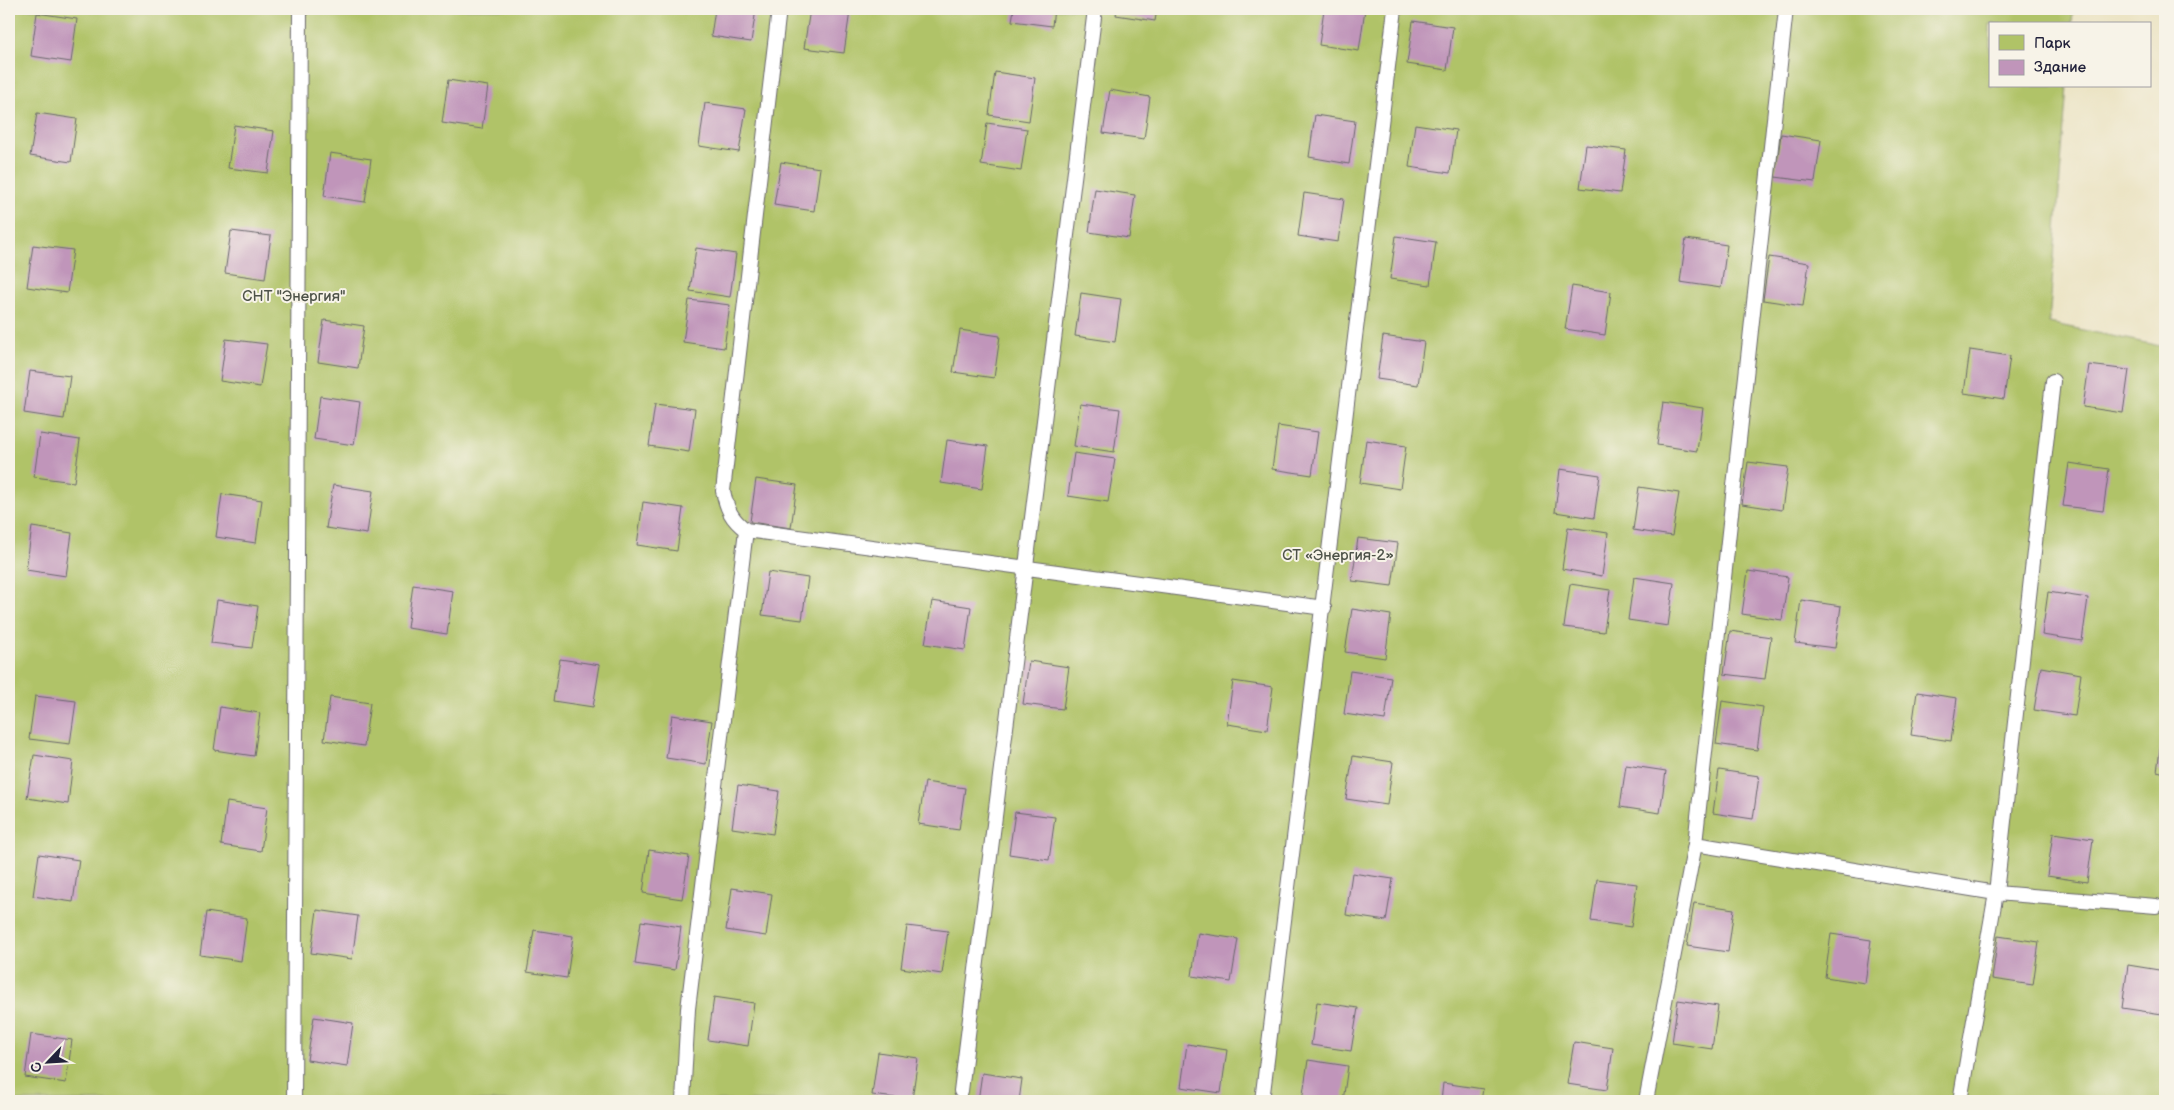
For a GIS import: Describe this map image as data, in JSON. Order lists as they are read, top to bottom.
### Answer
{
  "parks": ["СНТ \"Энергия\"", "СТ «Энергия-2»"],
  "legend": ["Парк", "Здание"],
  "north": "bottom left"
}
